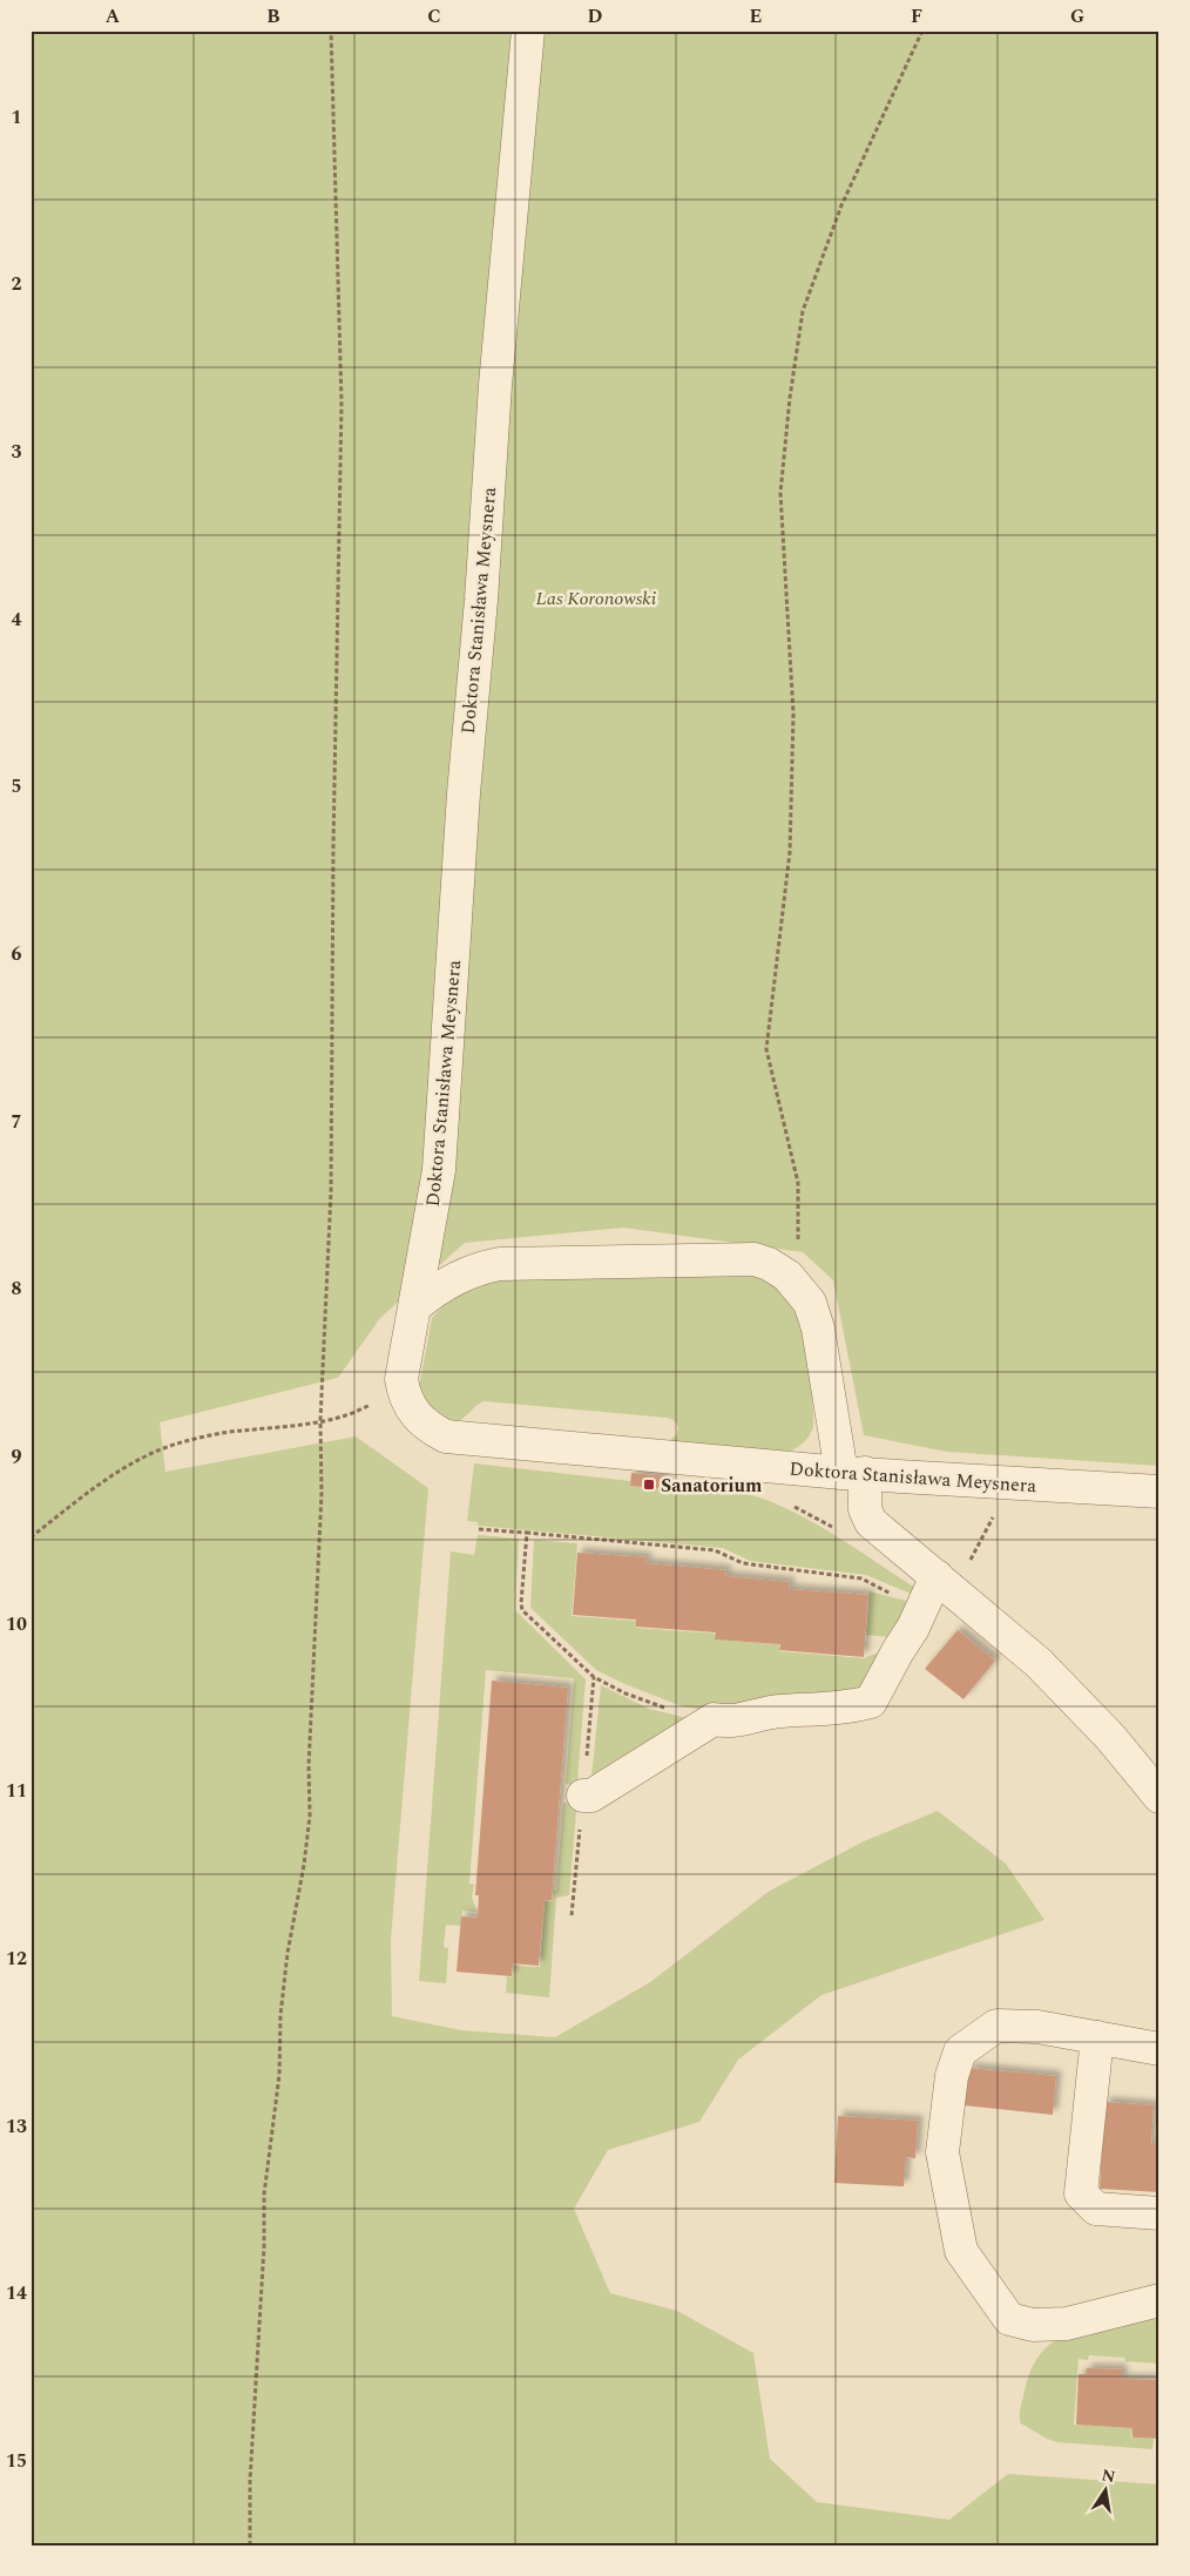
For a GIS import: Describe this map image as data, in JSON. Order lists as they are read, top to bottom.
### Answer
{
  "streets": {
    "street": ["Doktora Stanisława Meysnera"]
  },
  "parks": ["Las Koronowski"],
  "places": {
    "transit": ["Sanatorium"]
  },
  "north": "top",
  "grid": {
    "columns": [
      "A",
      "B",
      "C",
      "D",
      "E",
      "F",
      "G"
    ],
    "rows": [
      "1",
      "2",
      "3",
      "4",
      "5",
      "6",
      "7",
      "8",
      "9",
      "10",
      "11",
      "12",
      "13",
      "14",
      "15"
    ]
  }
}
